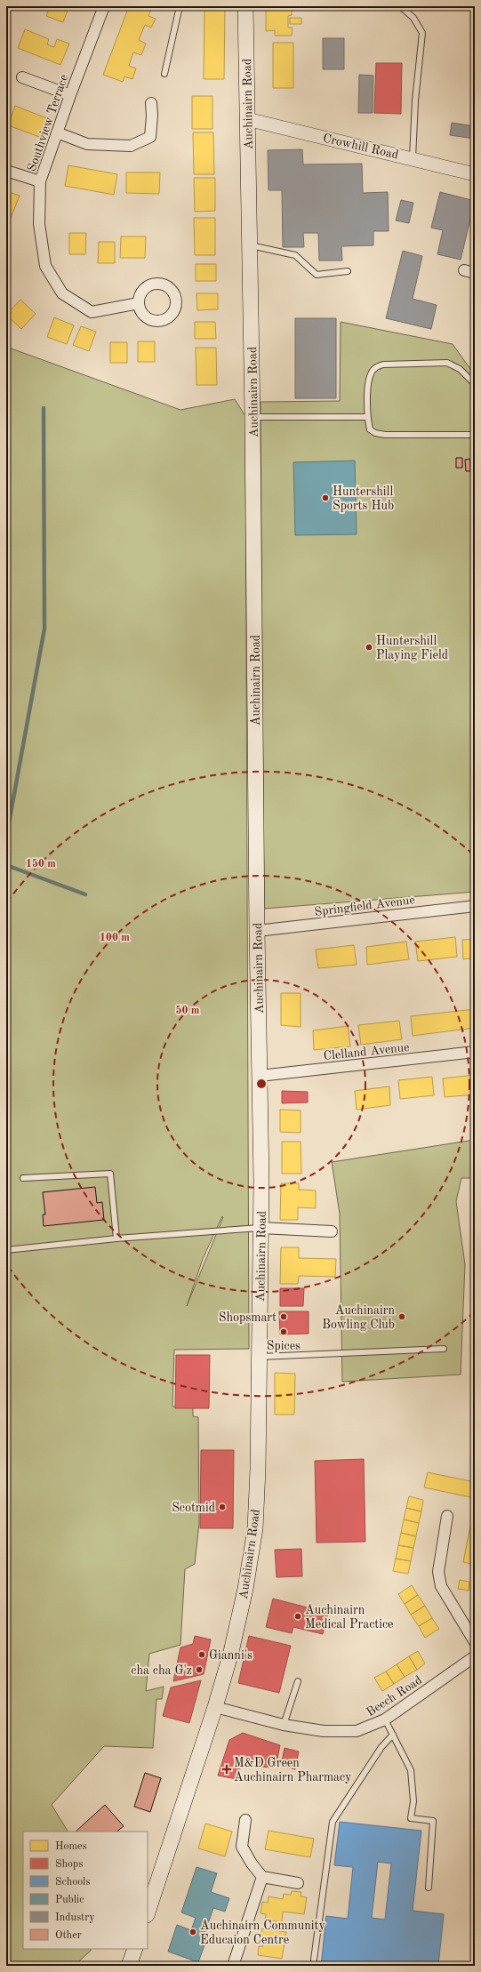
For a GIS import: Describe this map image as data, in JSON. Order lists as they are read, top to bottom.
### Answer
{
  "streets": {
    "main road": ["Auchinairn Road"],
    "street": [
      "Southview Terrace",
      "Crowhill Road",
      "Springfield Avenue",
      "Clelland Avenue",
      "Beech Road"
    ]
  },
  "crossings": [
    ["Auchinairn Road", "Crowhill Road"],
    ["Auchinairn Road", "Springfield Avenue"],
    ["Auchinairn Road", "Clelland Avenue"],
    ["Auchinairn Road", "Beech Road"]
  ],
  "places": {
    "other": [
      "Huntershill Sports Hub",
      "Huntershill Playing Field",
      "Shopsmart",
      "Auchinairn Bowling Club",
      "Spices",
      "Scotmid",
      "Auchinairn Medical Practice",
      "Gianni's",
      "cha cha G'z",
      "Auchinairn Community Educaion Centre"
    ],
    "health": ["M&D Green Auchinairn Pharmacy"]
  },
  "legend": [
    "Homes",
    "Shops",
    "Schools",
    "Public",
    "Industry",
    "Other"
  ],
  "rings": ["150 m", "100 m", "50 m"]
}
